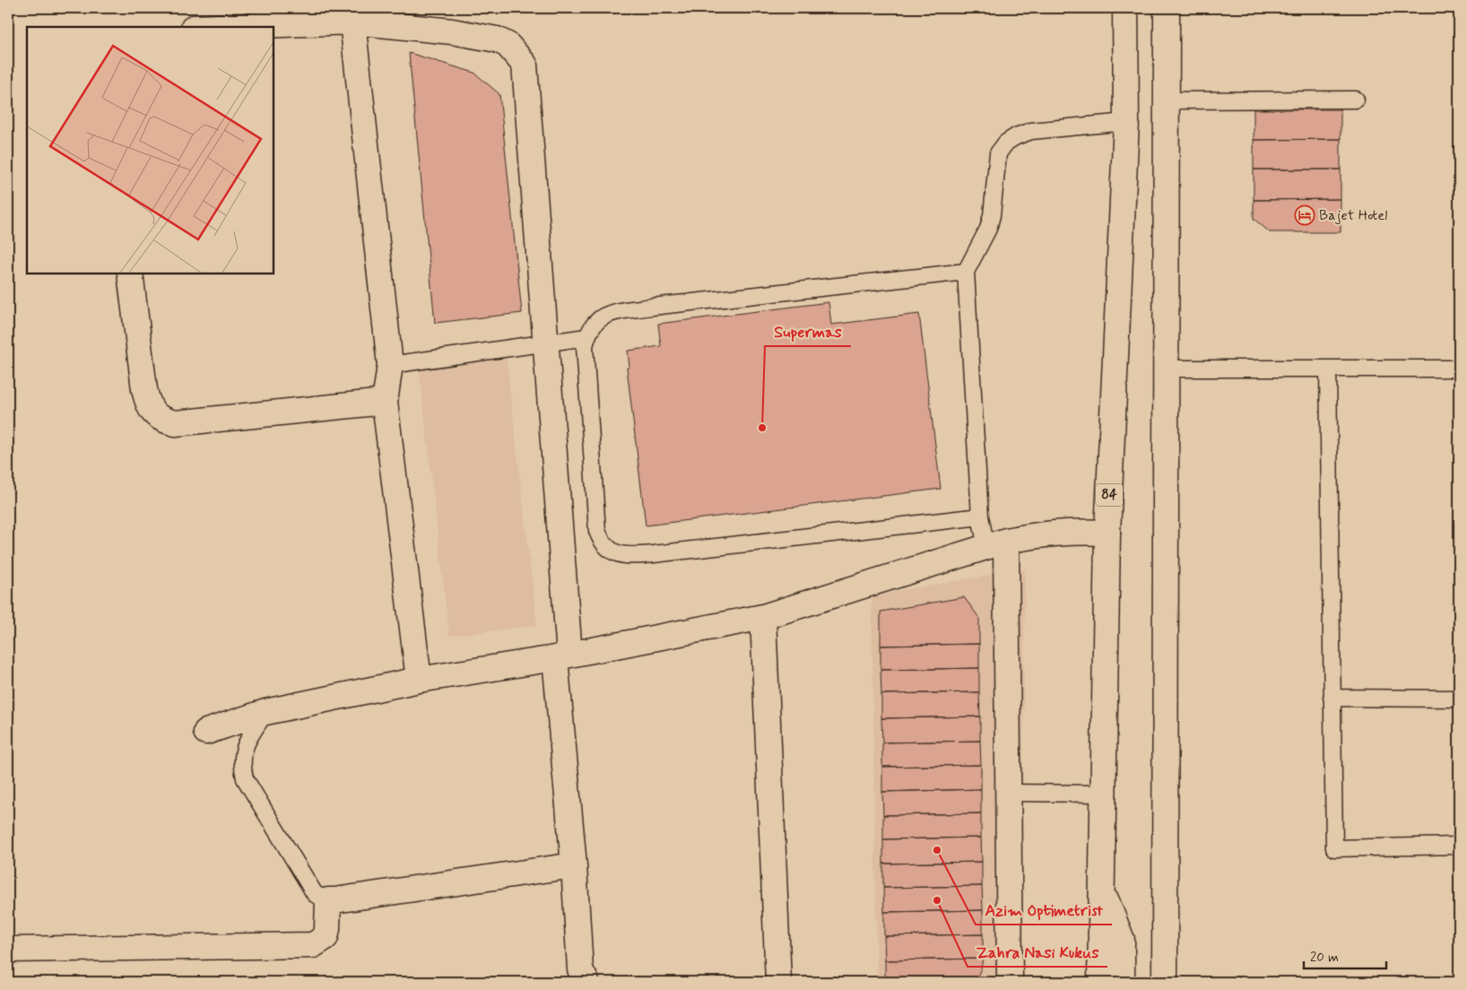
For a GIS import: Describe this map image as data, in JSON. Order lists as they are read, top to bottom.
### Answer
{
  "streets": {
    "street": ["84"]
  },
  "places": {
    "hotel": ["Bajet Hotel"],
    "other": ["Supermas", "Azim Optimetrist", "Zahra Nasi Kukus"]
  },
  "scale_bar": "20 m"
}
